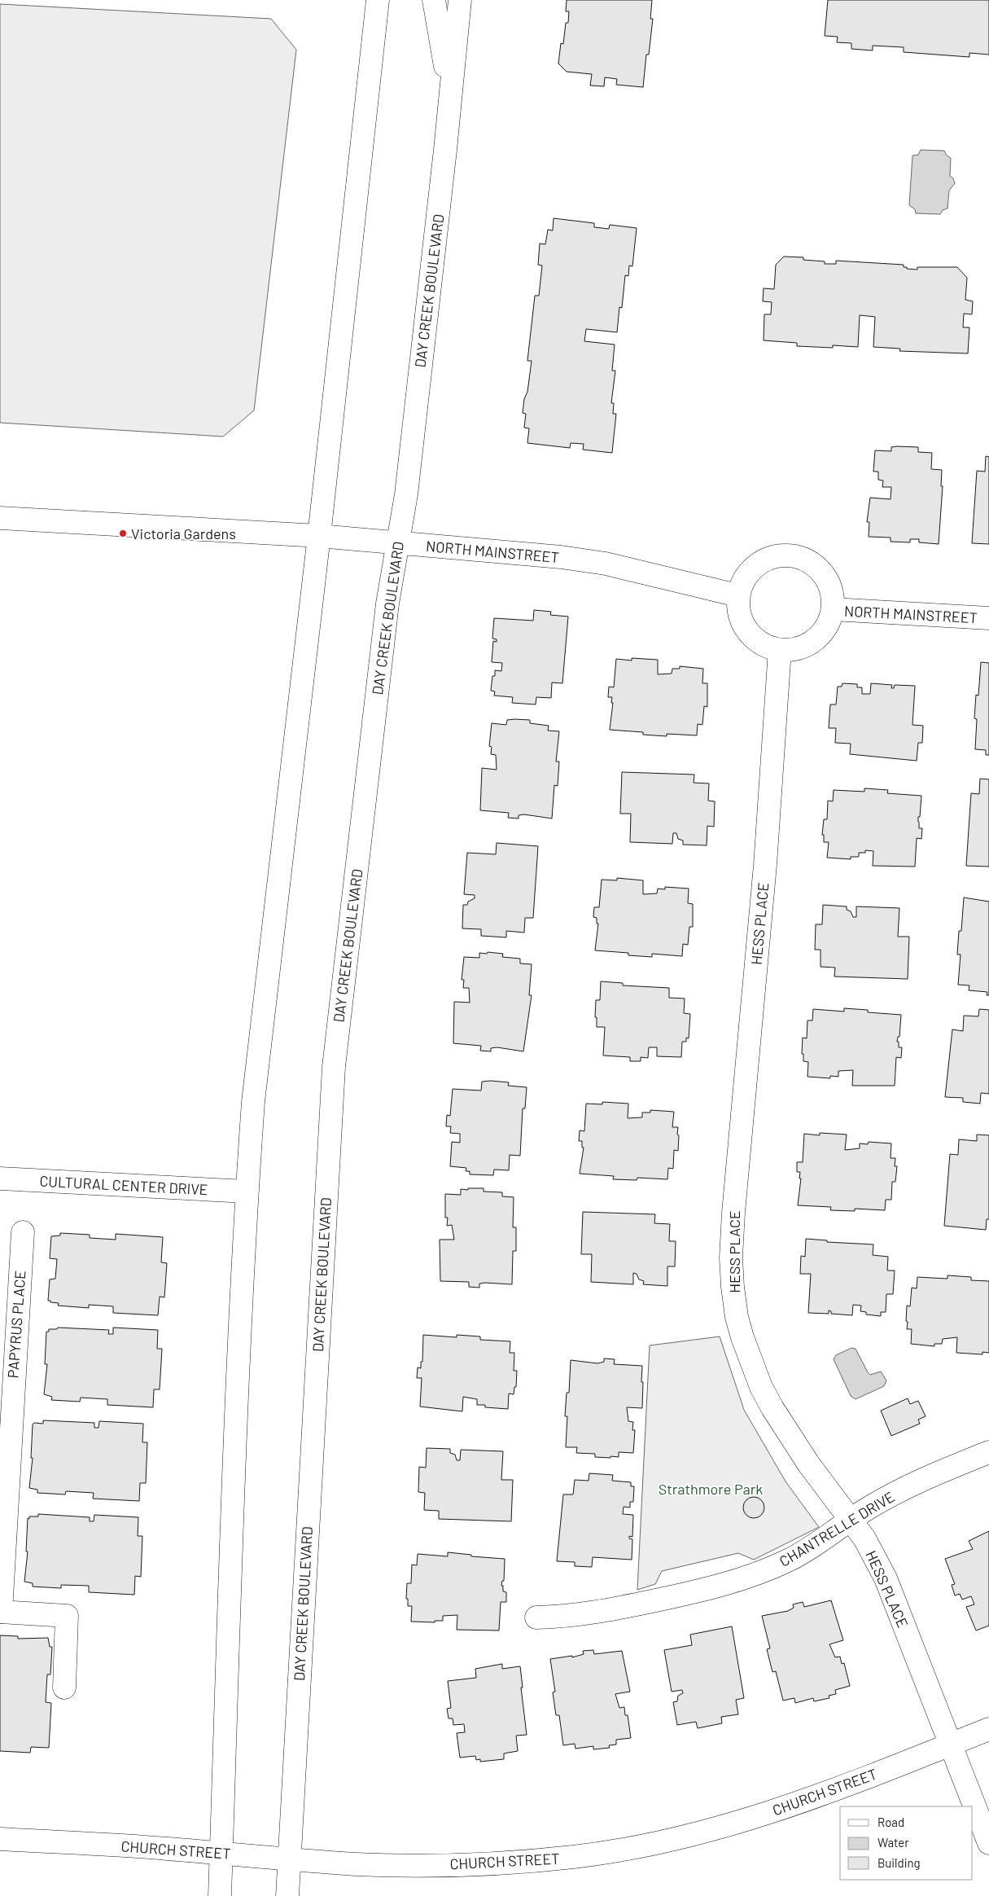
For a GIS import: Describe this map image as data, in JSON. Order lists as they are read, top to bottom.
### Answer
{
  "streets": {
    "main road": [
      "DAY CREEK BOULEVARD",
      "NORTH MAINSTREET",
      "HESS PLACE",
      "CULTURAL CENTER DRIVE",
      "PAPYRUS PLACE",
      "CHANTRELLE DRIVE",
      "CHURCH STREET"
    ]
  },
  "crossings": [
    ["DAY CREEK BOULEVARD", "NORTH MAINSTREET"],
    ["DAY CREEK BOULEVARD", "CHURCH STREET"],
    ["NORTH MAINSTREET", "HESS PLACE"],
    ["HESS PLACE", "CHANTRELLE DRIVE"],
    ["HESS PLACE", "CHURCH STREET"]
  ],
  "parks": ["Strathmore Park"],
  "places": ["Victoria Gardens"],
  "legend": ["Road", "Water", "Building"]
}
